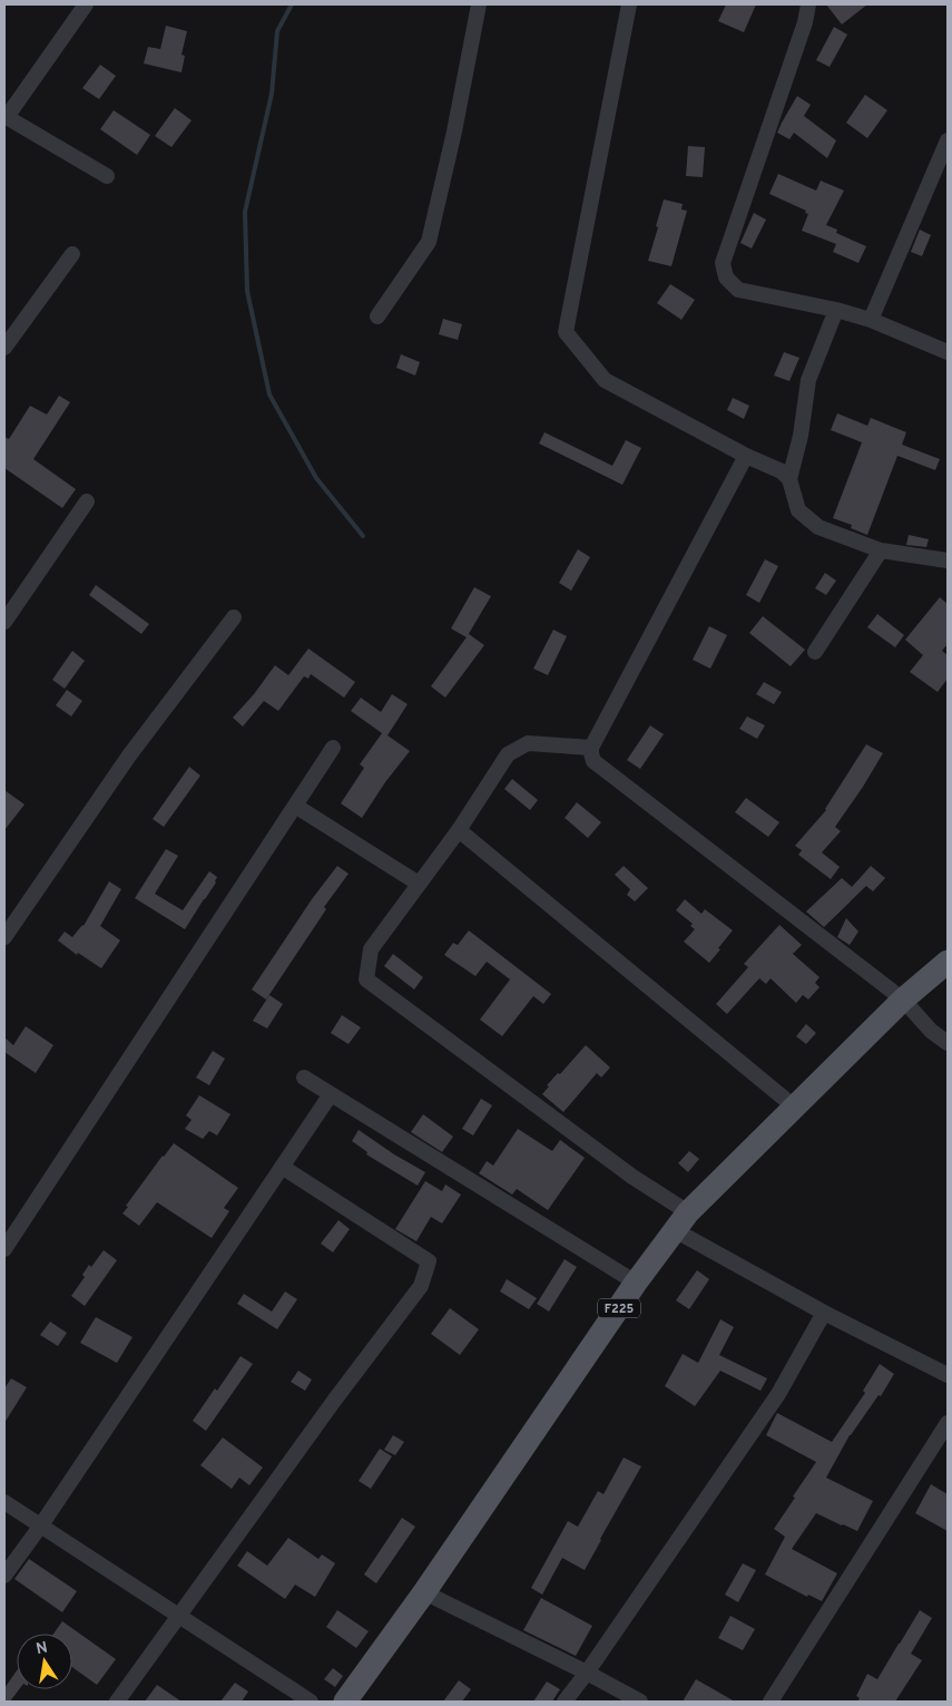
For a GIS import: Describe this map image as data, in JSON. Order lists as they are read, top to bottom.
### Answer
{
  "streets": {
    "main road": ["F225"]
  },
  "north": "top"
}
